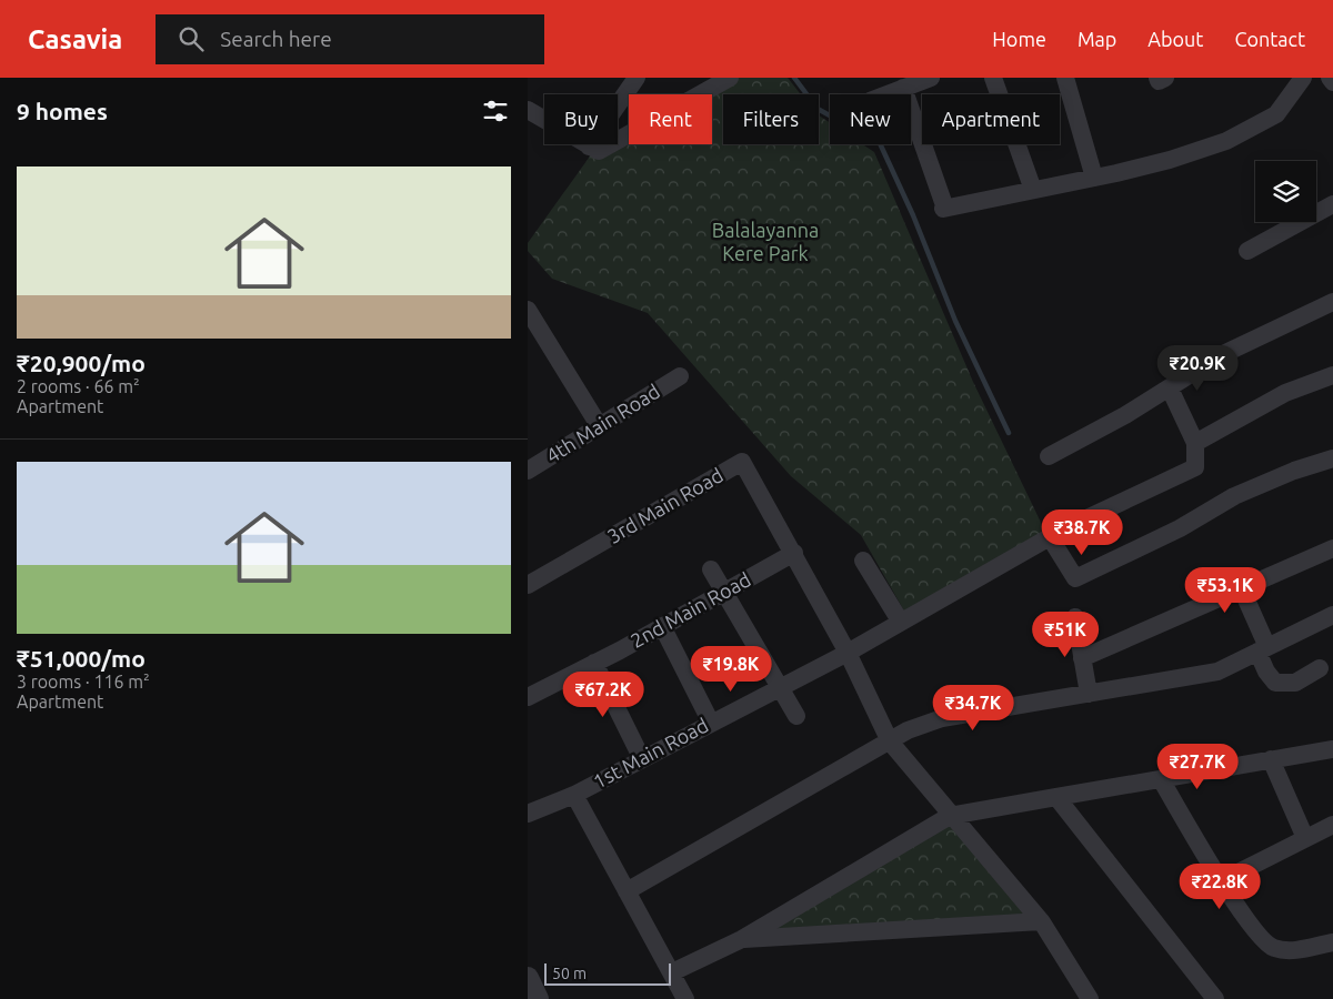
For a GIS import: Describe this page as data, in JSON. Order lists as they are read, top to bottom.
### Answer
{
  "streets": {
    "street": [
      "4th Main Road",
      "3rd Main Road",
      "2nd Main Road",
      "1st Main Road"
    ]
  },
  "crossings": [
    ["3rd Main Road", "2nd Main Road"]
  ],
  "parks": ["Balalayanna Kere Park"],
  "scale_bar": "50 m",
  "page": {
    "header": "Casavia",
    "search": "Search here",
    "nav": [
      "Home",
      "Map",
      "About",
      "Contact"
    ],
    "heading": "9 homes",
    "chip": [
      "Buy",
      "Rent",
      "Filters",
      "New",
      "Apartment"
    ],
    "list": [
      {
        "name": "₹20,900/mo",
        "note": "2 rooms · 66 m² · Apartment"
      },
      {
        "name": "₹51,000/mo",
        "note": "3 rooms · 116 m² · Apartment"
      }
    ],
    "price": [
      "₹20.9K",
      "₹38.7K",
      "₹53.1K",
      "₹51K",
      "₹19.8K",
      "₹67.2K",
      "₹34.7K",
      "₹27.7K",
      "₹22.8K"
    ],
    "scale": "50 m"
  }
}
